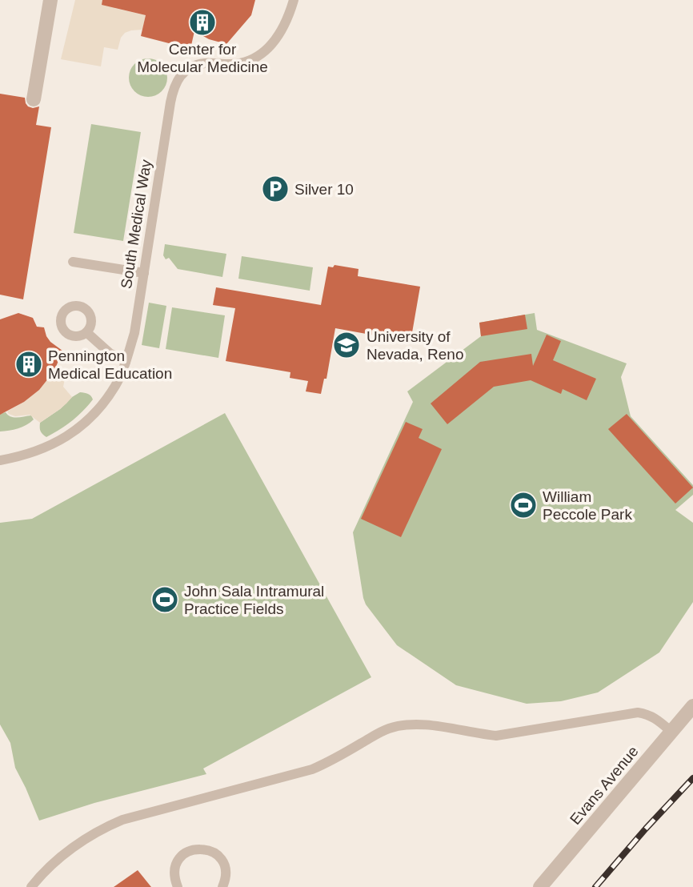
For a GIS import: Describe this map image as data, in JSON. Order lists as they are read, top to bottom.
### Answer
{
  "streets": {
    "street": ["Evans Avenue"],
    "lane": ["South Medical Way"]
  },
  "places": {
    "building": ["Center for Molecular Medicine", "Pennington Medical Education"],
    "parking": ["Silver 10"],
    "school or university": ["University of Nevada, Reno"],
    "sports": ["William Peccole Park", "John Sala Intramural Practice Fields"]
  }
}
